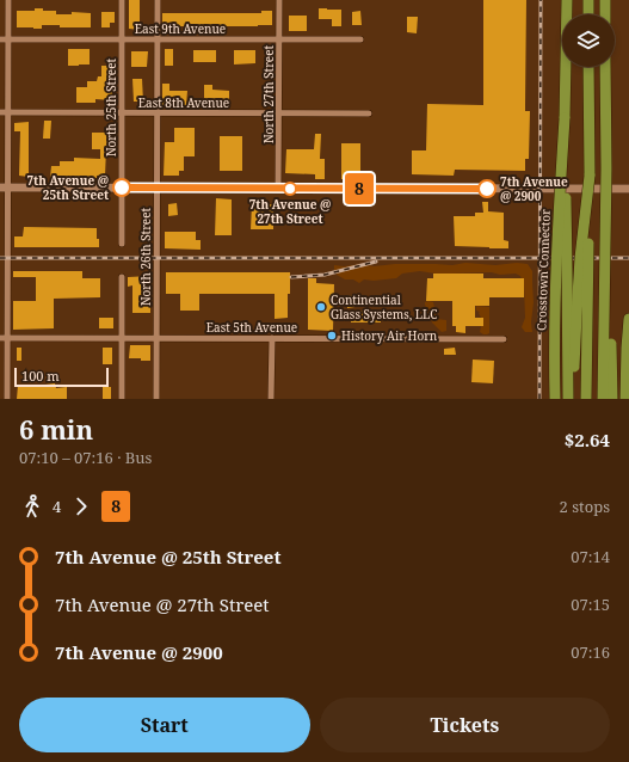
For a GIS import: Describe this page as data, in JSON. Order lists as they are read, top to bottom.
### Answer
{
  "streets": {
    "highway": ["Crosstown Connector"],
    "street": [
      "East 9th Avenue",
      "North 27th Street",
      "East 8th Avenue",
      "North 25th Street",
      "North 26th Street",
      "East 5th Avenue"
    ]
  },
  "crossings": [
    ["East 9th Avenue", "North 27th Street"],
    ["East 9th Avenue", "North 25th Street"],
    ["East 9th Avenue", "North 26th Street"],
    ["North 27th Street", "East 8th Avenue"],
    ["East 8th Avenue", "North 25th Street"],
    ["East 8th Avenue", "North 26th Street"],
    ["North 26th Street", "East 5th Avenue"]
  ],
  "places": [
    "7th Avenue @ 25th Street",
    "7th Avenue @ 27th Street",
    "7th Avenue @ 2900",
    "Continential Glass Systems, LLC",
    "History Air Horn"
  ],
  "lines": ["bus line 8"],
  "scale_bar": "100 m",
  "page": {
    "on_map": "8",
    "scale": "100 m",
    "heading": ["6 min", "07:10 – 07:16 · Bus", "$2.64"],
    "legs": ["4", "8", "2 stops"],
    "list": [
      {
        "name": "7th Avenue @ 25th Street",
        "value": "07:14"
      },
      {
        "name": "7th Avenue @ 27th Street",
        "value": "07:15"
      },
      {
        "name": "7th Avenue @ 2900",
        "value": "07:16"
      }
    ],
    "buttons": ["Start", "Tickets"]
  }
}
